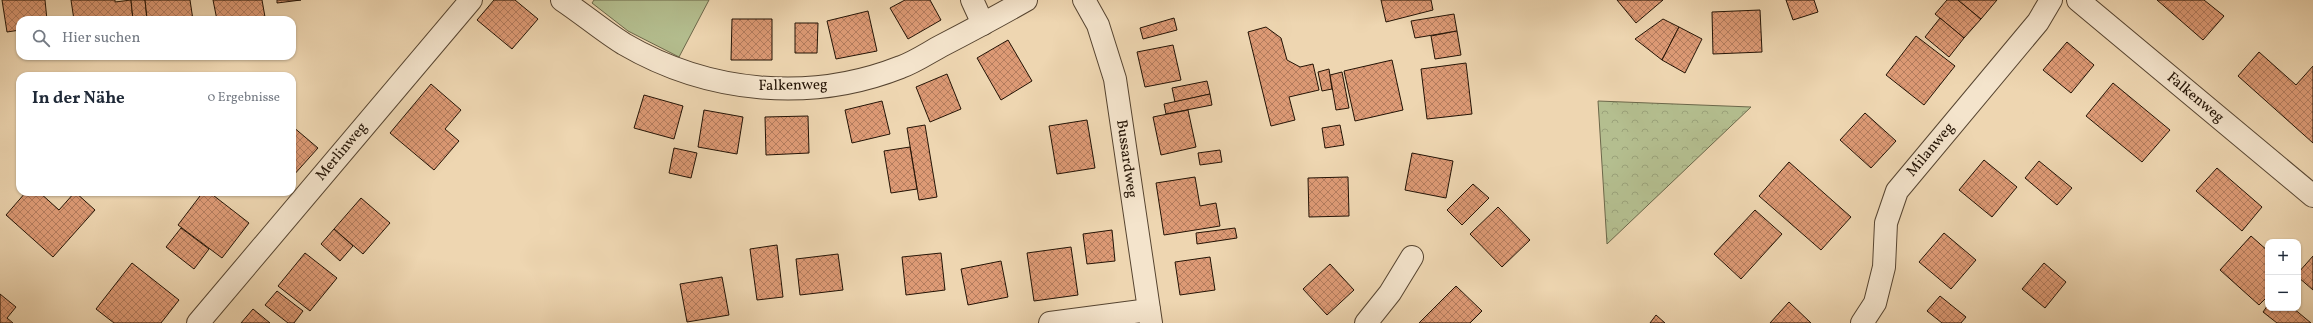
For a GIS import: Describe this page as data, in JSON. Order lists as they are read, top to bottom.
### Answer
{
  "streets": {
    "street": [
      "Falkenweg",
      "Milanweg",
      "Merlinweg",
      "Bussardweg"
    ]
  },
  "page": {
    "search": "Hier suchen",
    "heading": ["In der Nähe", "0 Ergebnisse"],
    "map_buttons": ["+", "−"]
  }
}
